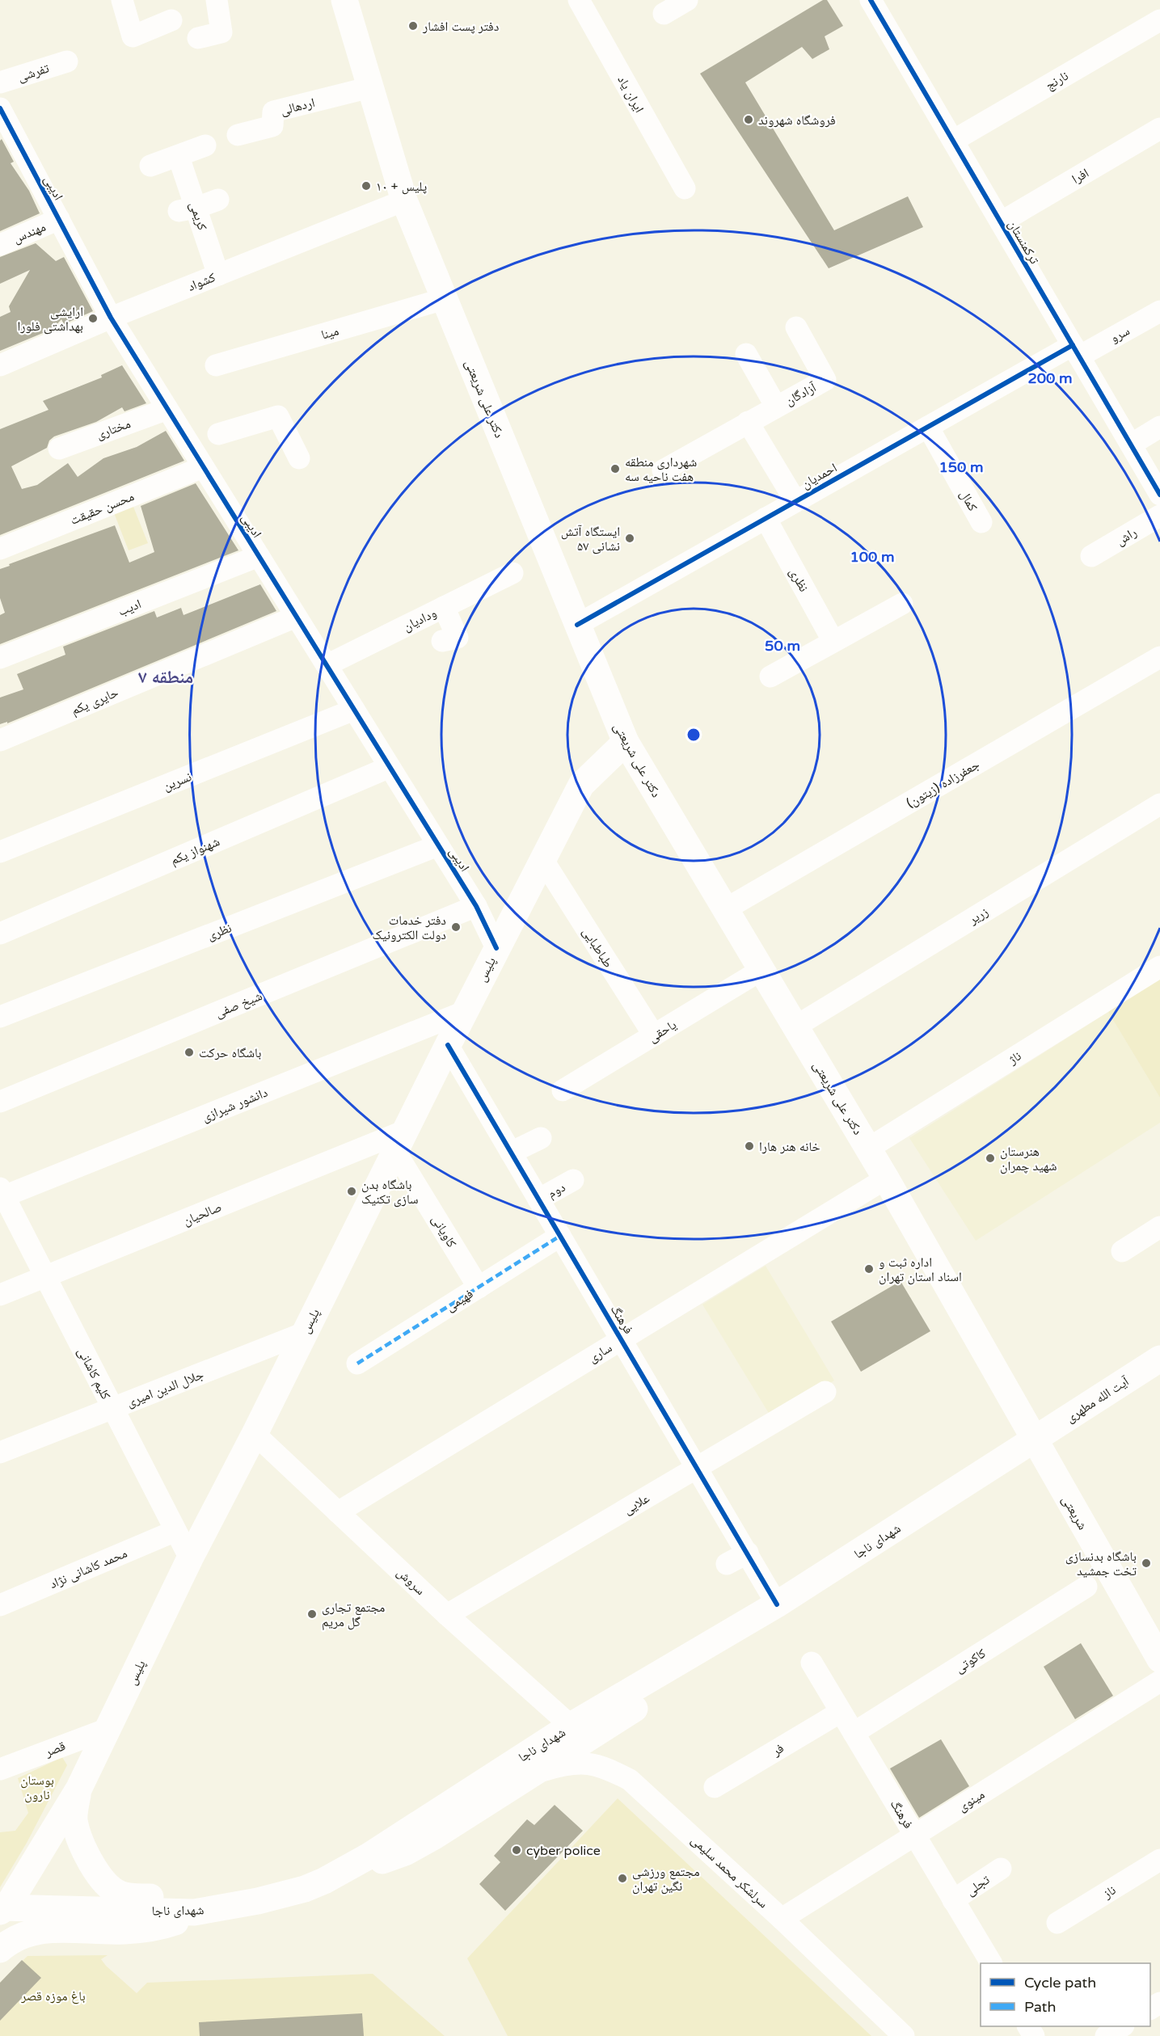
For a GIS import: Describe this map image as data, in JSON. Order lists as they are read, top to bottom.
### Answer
{
  "streets": {
    "main road": [
      "دکتر علی شریعتی",
      "پلیس",
      "آیت الله مطهری",
      "شریعتی",
      "شهدای ناجا"
    ],
    "street": [
      "تفرشی",
      "نارنج",
      "ایران یاد",
      "اردهالی",
      "افرا",
      "ادیبی",
      "کریمی",
      "مهندس",
      "ترکمنستان",
      "کشواد",
      "مینا",
      "سرو",
      "آزادگان",
      "مختاری",
      "احمدیان",
      "کمال",
      "محسن حقیقت",
      "راش",
      "نظری",
      "ادیب",
      "ودادیان",
      "حایری یکم",
      "نسرین",
      "جعفرزاده (زیتون)",
      "شهنواز یکم",
      "زریر",
      "طباطبایی",
      "شیخ صفی",
      "یاحقی",
      "ناژ",
      "دانشور شیرازی",
      "دوم",
      "صالحیان",
      "کاویانی",
      "فهیمی",
      "فرهنگ",
      "ساری",
      "کلیم کاشانی",
      "جلال الدین امیری",
      "علایی",
      "محمد کاشانی نژاد",
      "سروش",
      "کاکوتی",
      "قصر",
      "فر",
      "مینوی",
      "سرلشکر محمد سلیمی",
      "تجلی",
      "ناز"
    ]
  },
  "crossings": [
    ["نارنج", "ترکمنستان"],
    ["اردهالی", "دکتر علی شریعتی"],
    ["افرا", "ترکمنستان"],
    ["ادیبی", "مهندس"],
    ["ادیبی", "کشواد"],
    ["ادیبی", "مختاری"],
    ["ادیبی", "محسن حقیقت"],
    ["ادیبی", "نظری"],
    ["ادیبی", "ادیب"],
    ["ادیبی", "ودادیان"],
    ["ادیبی", "حایری یکم"],
    ["ادیبی", "نسرین"],
    ["ادیبی", "شهنواز یکم"],
    ["ادیبی", "پلیس"],
    ["ادیبی", "شیخ صفی"],
    ["کریمی", "کشواد"],
    ["ترکمنستان", "سرو"],
    ["ترکمنستان", "احمدیان"],
    ["کشواد", "دکتر علی شریعتی"],
    ["مینا", "دکتر علی شریعتی"],
    ["سرو", "احمدیان"],
    ["دکتر علی شریعتی", "احمدیان"],
    ["دکتر علی شریعتی", "جعفرزاده (زیتون)"],
    ["دکتر علی شریعتی", "زریر"],
    ["دکتر علی شریعتی", "پلیس"],
    ["دکتر علی شریعتی", "یاحقی"],
    ["دکتر علی شریعتی", "ناژ"],
    ["دکتر علی شریعتی", "ساری"],
    ["دکتر علی شریعتی", "آیت الله مطهری"],
    ["دکتر علی شریعتی", "شریعتی"],
    ["دکتر علی شریعتی", "شهدای ناجا"],
    ["احمدیان", "کمال"],
    ["احمدیان", "نظری"],
    ["طباطبایی", "پلیس"],
    ["طباطبایی", "یاحقی"],
    ["پلیس", "دانشور شیرازی"],
    ["پلیس", "صالحیان"],
    ["پلیس", "کاویانی"],
    ["پلیس", "فرهنگ"],
    ["پلیس", "کلیم کاشانی"],
    ["پلیس", "جلال الدین امیری"],
    ["پلیس", "شهدای ناجا"],
    ["پلیس", "سروش"],
    ["پلیس", "قصر"],
    ["دانشور شیرازی", "کلیم کاشانی"],
    ["دوم", "فرهنگ"],
    ["صالحیان", "کاویانی"],
    ["صالحیان", "کلیم کاشانی"],
    ["کاویانی", "فهیمی"],
    ["فهیمی", "فرهنگ"],
    ["فرهنگ", "ساری"],
    ["فرهنگ", "علایی"],
    ["فرهنگ", "شهدای ناجا"],
    ["فرهنگ", "کاکوتی"],
    ["فرهنگ", "فر"],
    ["فرهنگ", "مینوی"],
    ["فرهنگ", "تجلی"],
    ["ساری", "سروش"],
    ["کلیم کاشانی", "جلال الدین امیری"],
    ["کلیم کاشانی", "محمد کاشانی نژاد"],
    ["آیت الله مطهری", "شریعتی"],
    ["آیت الله مطهری", "شهدای ناجا"],
    ["علایی", "سروش"],
    ["شریعتی", "شهدای ناجا"],
    ["شهدای ناجا", "سروش"],
    ["مینوی", "سرلشکر محمد سلیمی"]
  ],
  "districts": ["منطقه ۷"],
  "parks": ["بوستان نارون", "باغ موزه قصر"],
  "places": [
    "دفتر پست افشار",
    "فروشگاه شهروند",
    "پلیس + ۱۰",
    "ارایشی بهداشتی فلورا",
    "شهرداری منطقه هفت ناحیه سه",
    "ایستگاه آتش نشانی ۵۷",
    "دفتر خدمات دولت الکترونیک",
    "باشگاه حرکت",
    "خانه هنر هارا",
    "هنرستان شهید چمران",
    "باشگاه بدن سازی تکنیک",
    "اداره ثبت و اسناد استان تهران",
    "باشگاه بدنسازى تخت جمشيد",
    "مجتمع تجاری گل مریم",
    "cyber police",
    "مجتمع ورزشی نگین تهران"
  ],
  "legend": ["Cycle path", "Path"],
  "rings": [
    "200 m",
    "150 m",
    "100 m",
    "50 m"
  ]
}
